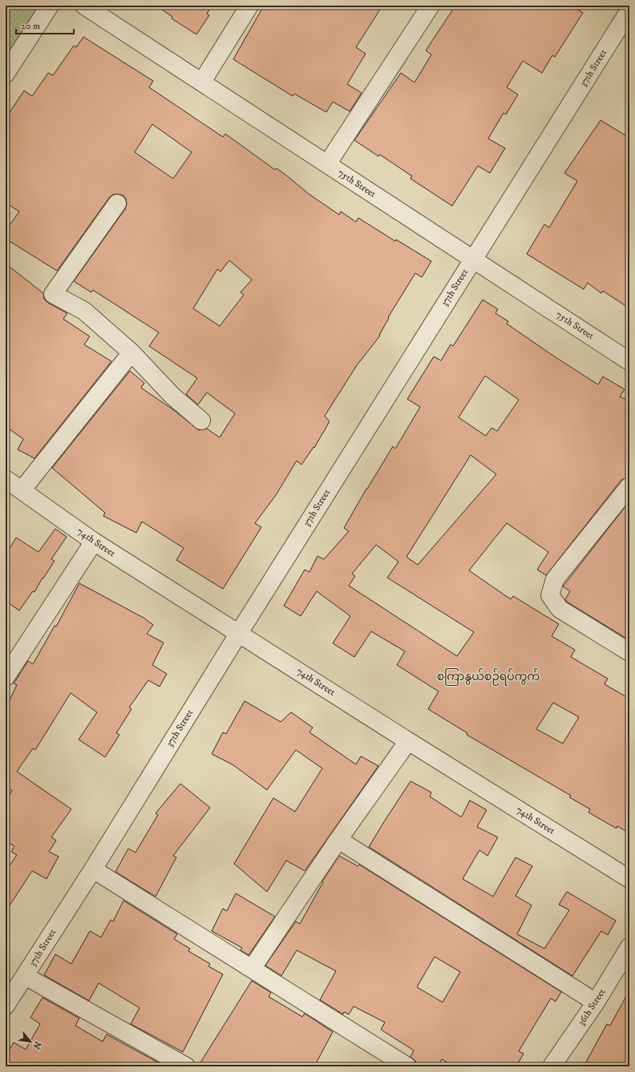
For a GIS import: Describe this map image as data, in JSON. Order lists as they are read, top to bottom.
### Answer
{
  "streets": {
    "street": [
      "37th Street",
      "75th Street",
      "74th Street",
      "36th Street"
    ]
  },
  "crossings": [
    ["37th Street", "75th Street"],
    ["37th Street", "74th Street"]
  ],
  "districts": ["စကြာနွယ်စဉ်ရပ်ကွက်"],
  "scale_bar": "20 m",
  "north": "bottom right"
}
